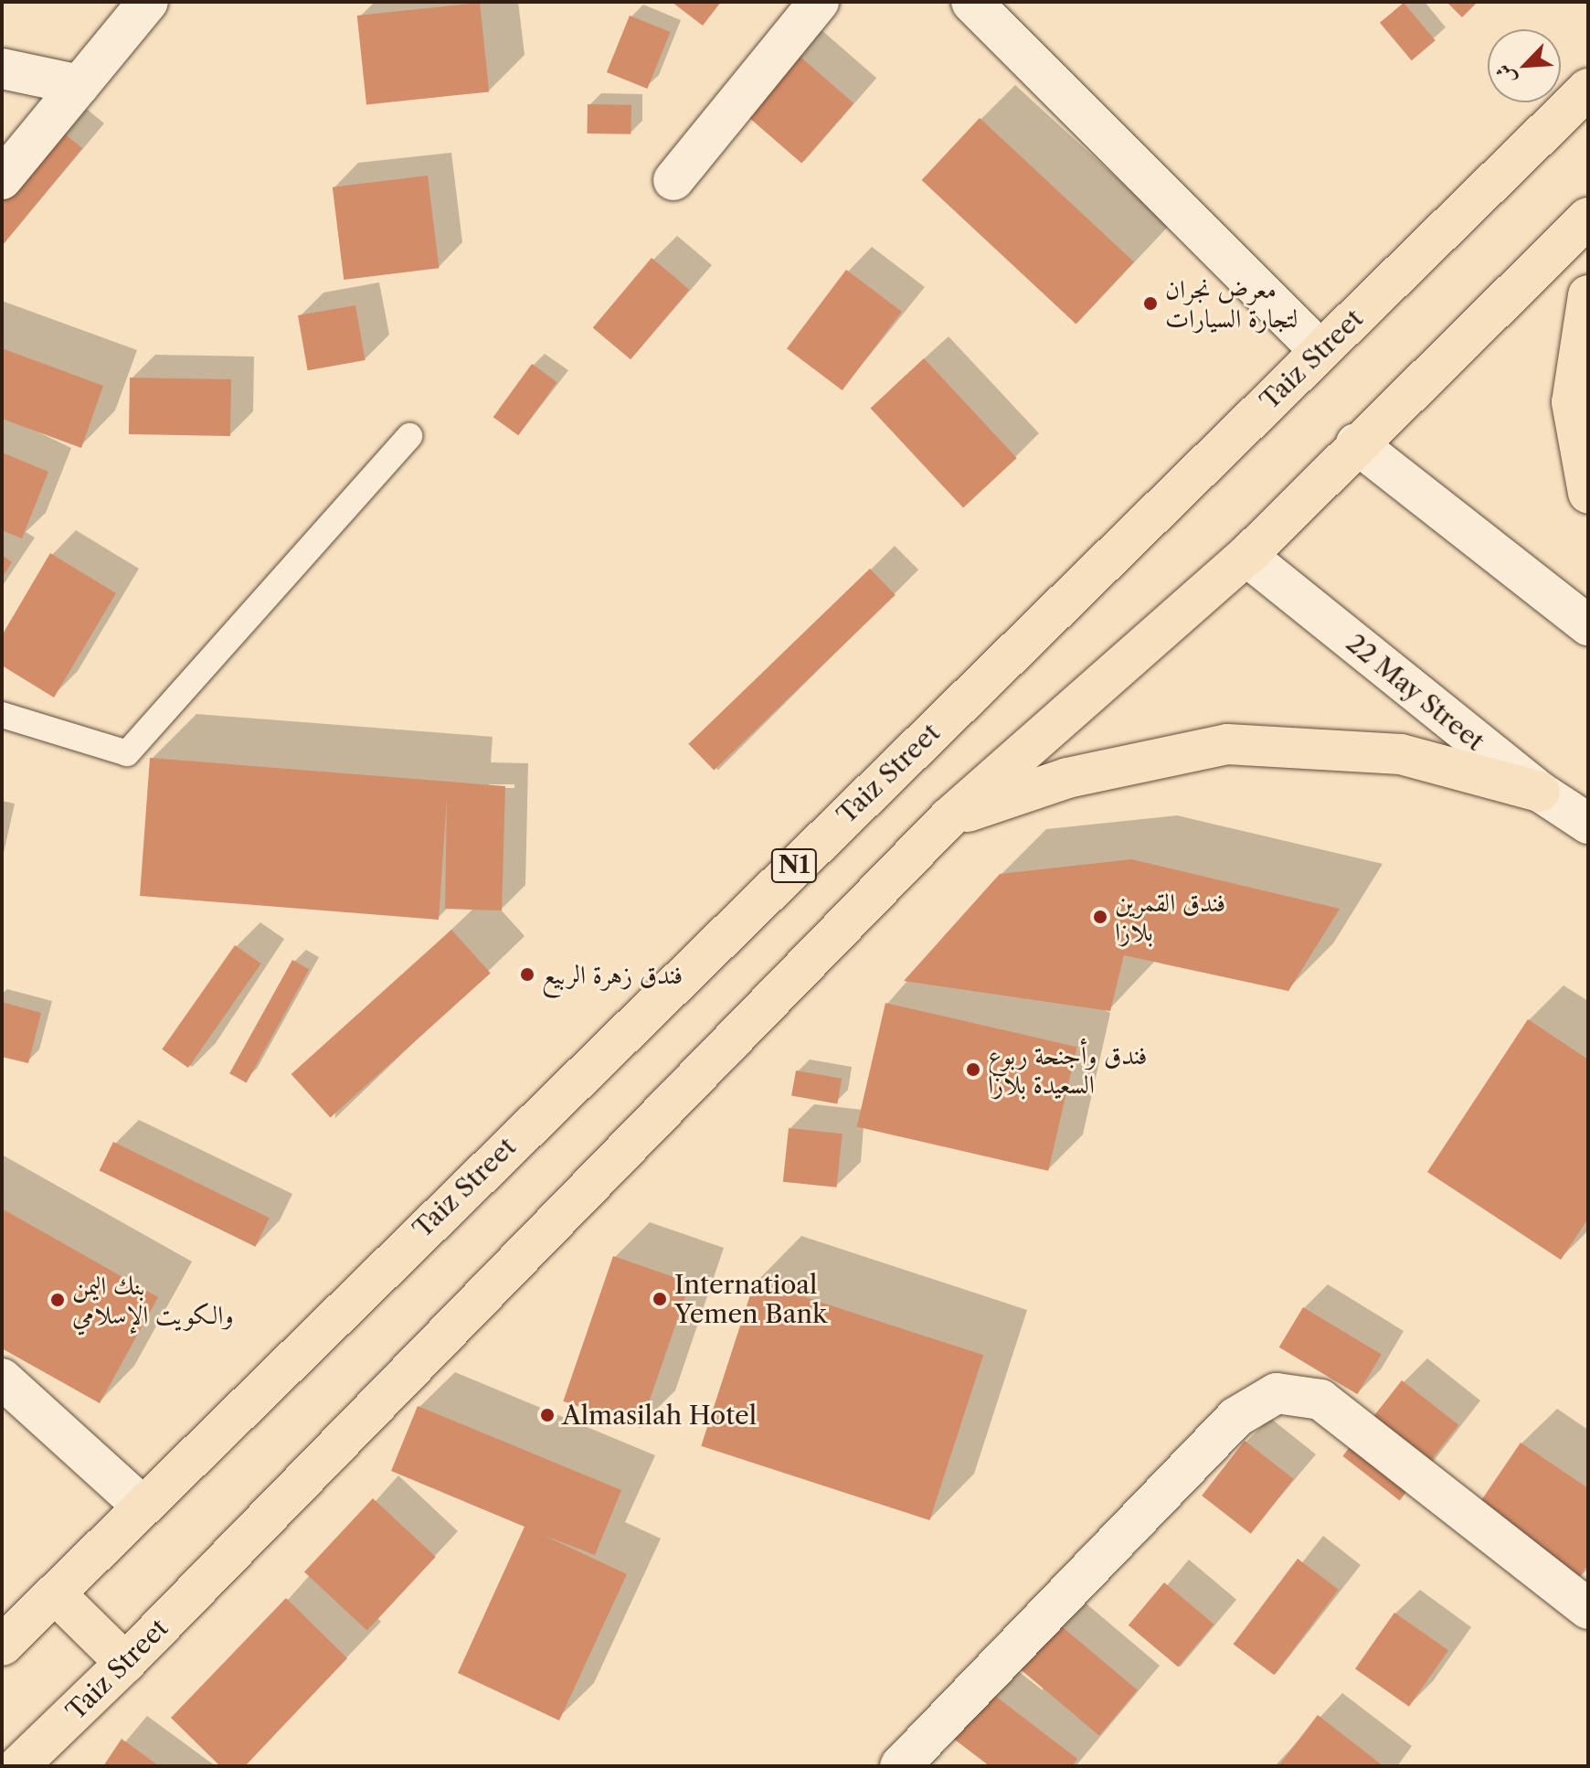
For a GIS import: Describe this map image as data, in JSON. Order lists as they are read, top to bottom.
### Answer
{
  "streets": {
    "highway": ["Taiz Street", "N1"],
    "street": ["22 May Street"]
  },
  "crossings": [
    ["Taiz Street", "22 May Street"]
  ],
  "places": [
    "معرض نجران لتجارة السيارات",
    "فندق القمرين بلازا",
    "فندق زهرة الربيع",
    "فندق وأجنحة ربوع السعيدة بلازا",
    "Internatioal Yemen Bank",
    "بنك اليمن والكويت الإسلامي",
    "Almasilah Hotel"
  ],
  "north": "bottom left"
}
